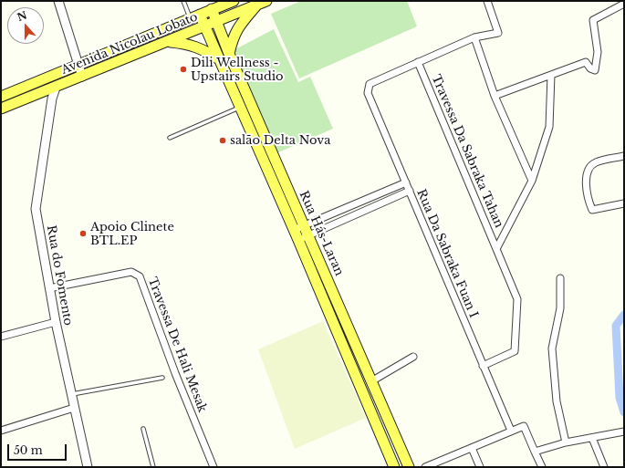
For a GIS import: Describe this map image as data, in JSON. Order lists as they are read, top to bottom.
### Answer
{
  "streets": {
    "main road": ["Avenida Nicolau Lobato", "Rua Hás-Laran"],
    "street": [
      "Travessa Da Sabraka Tahan",
      "Rua Da Sabraka Fuan I",
      "Rua do Fomento",
      "Travessa De Hali Mesak"
    ]
  },
  "crossings": [
    ["Avenida Nicolau Lobato", "Rua Hás-Laran"],
    ["Avenida Nicolau Lobato", "Rua do Fomento"],
    ["Travessa Da Sabraka Tahan", "Rua Da Sabraka Fuan I"],
    ["Rua do Fomento", "Travessa De Hali Mesak"]
  ],
  "places": ["Dili Wellness - Upstairs Studio", "salão Delta Nova", "Apoio Clinete BTL.EP"],
  "scale_bar": "50 m",
  "north": "top"
}
